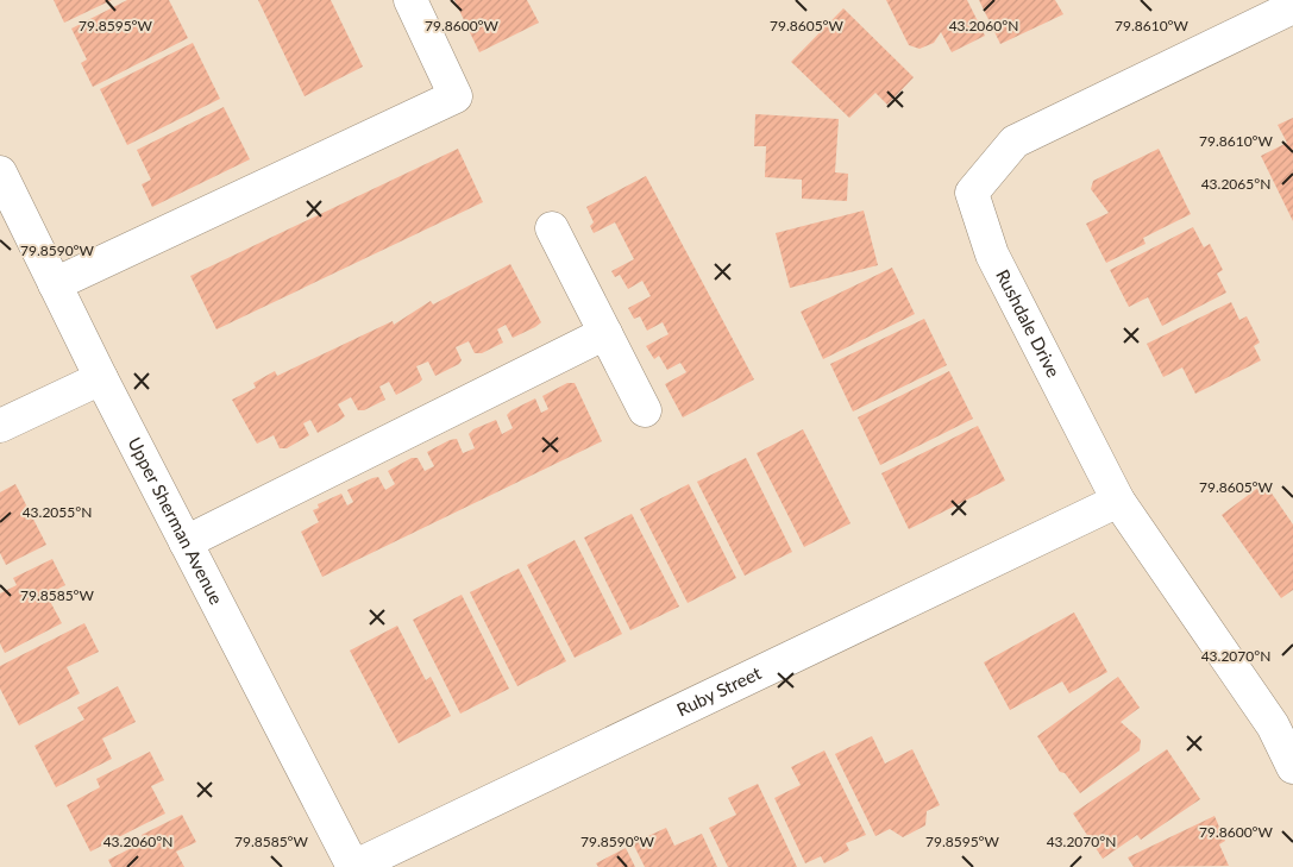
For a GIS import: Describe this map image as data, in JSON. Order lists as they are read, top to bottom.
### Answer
{
  "streets": {
    "street": ["Rushdale Drive", "Upper Sherman Avenue", "Ruby Street"]
  },
  "crossings": [
    ["Rushdale Drive", "Ruby Street"],
    ["Upper Sherman Avenue", "Ruby Street"]
  ],
  "coordinates": [
    "79.8595°W",
    "79.8600°W",
    "79.8605°W",
    "43.2060°N",
    "79.8610°W",
    "43.2065°N",
    "79.8590°W",
    "43.2055°N",
    "79.8585°W",
    "43.2070°N"
  ]
}
